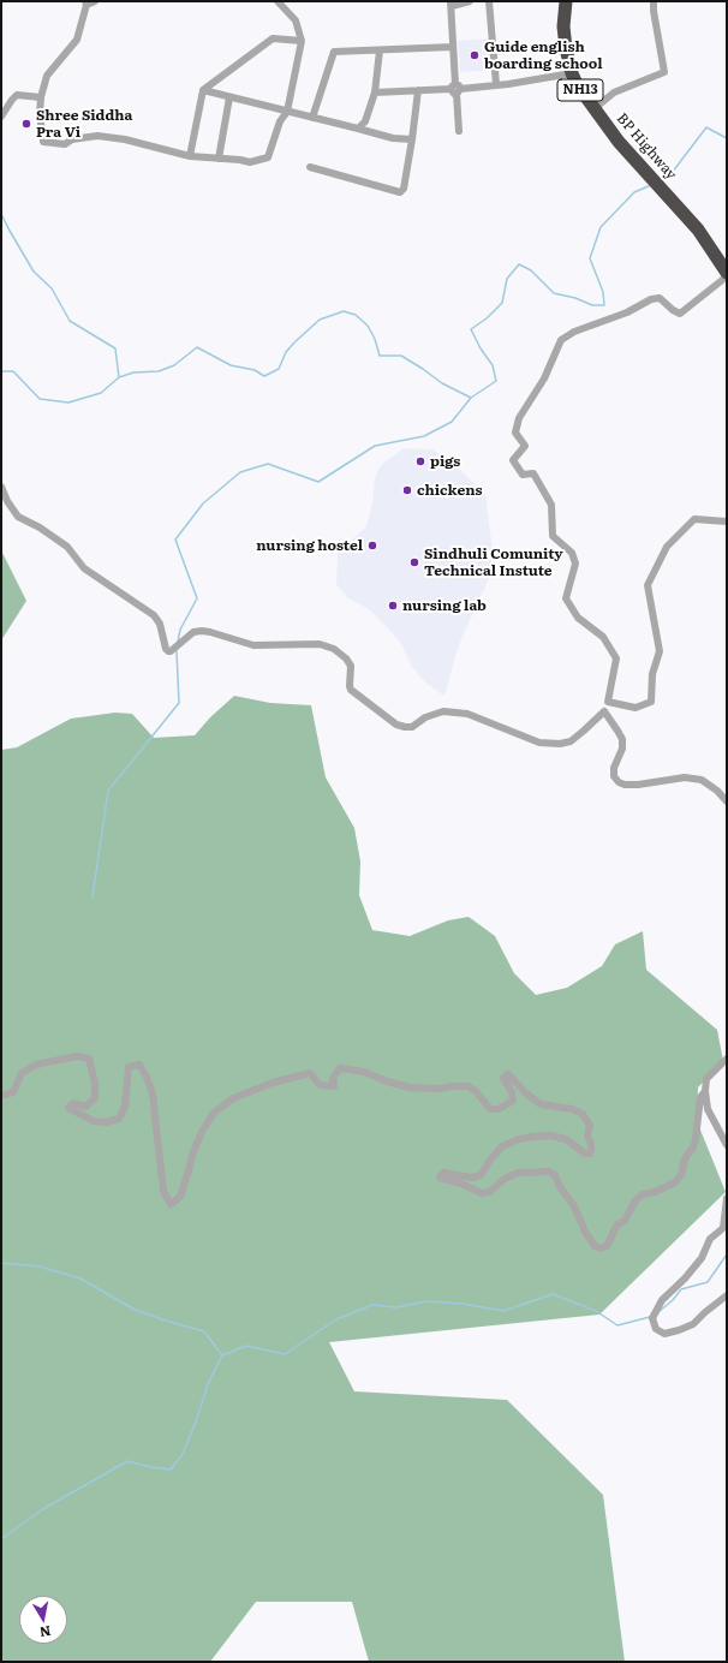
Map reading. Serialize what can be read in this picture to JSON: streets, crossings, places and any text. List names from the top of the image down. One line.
{"streets":{"highway":["NH13","BP Highway"]},"places":["Guide english boarding school","Shree Siddha Pra Vi","pigs","chickens","nursing hostel","Sindhuli Comunity Technical Instute","nursing lab"],"north":"bottom"}
